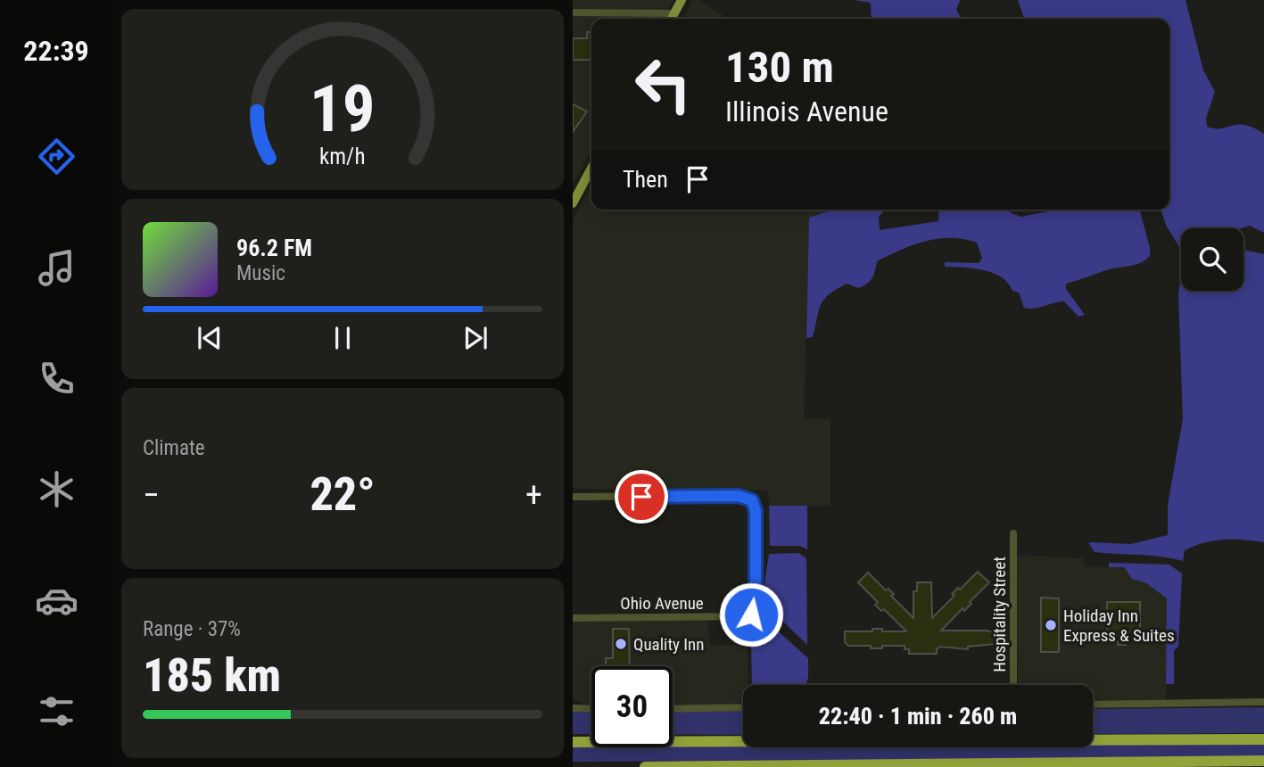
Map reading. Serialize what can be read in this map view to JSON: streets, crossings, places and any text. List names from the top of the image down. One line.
{"streets":{"street":["Ohio Avenue","Hospitality Street"]},"places":["Holiday Inn Express & Suites","Quality Inn"],"page":{"tabs":"22:39","turn":["130 m","Illinois Avenue"],"then":"Then","song":["96.2 FM","Music"],"tile":["Climate",["Range · 37%","185 km"]],"heat":["−","22°","+"],"limit":"30","trip":"22:40 · 1 min · 260 m","gauge":["19","km/h"]}}
